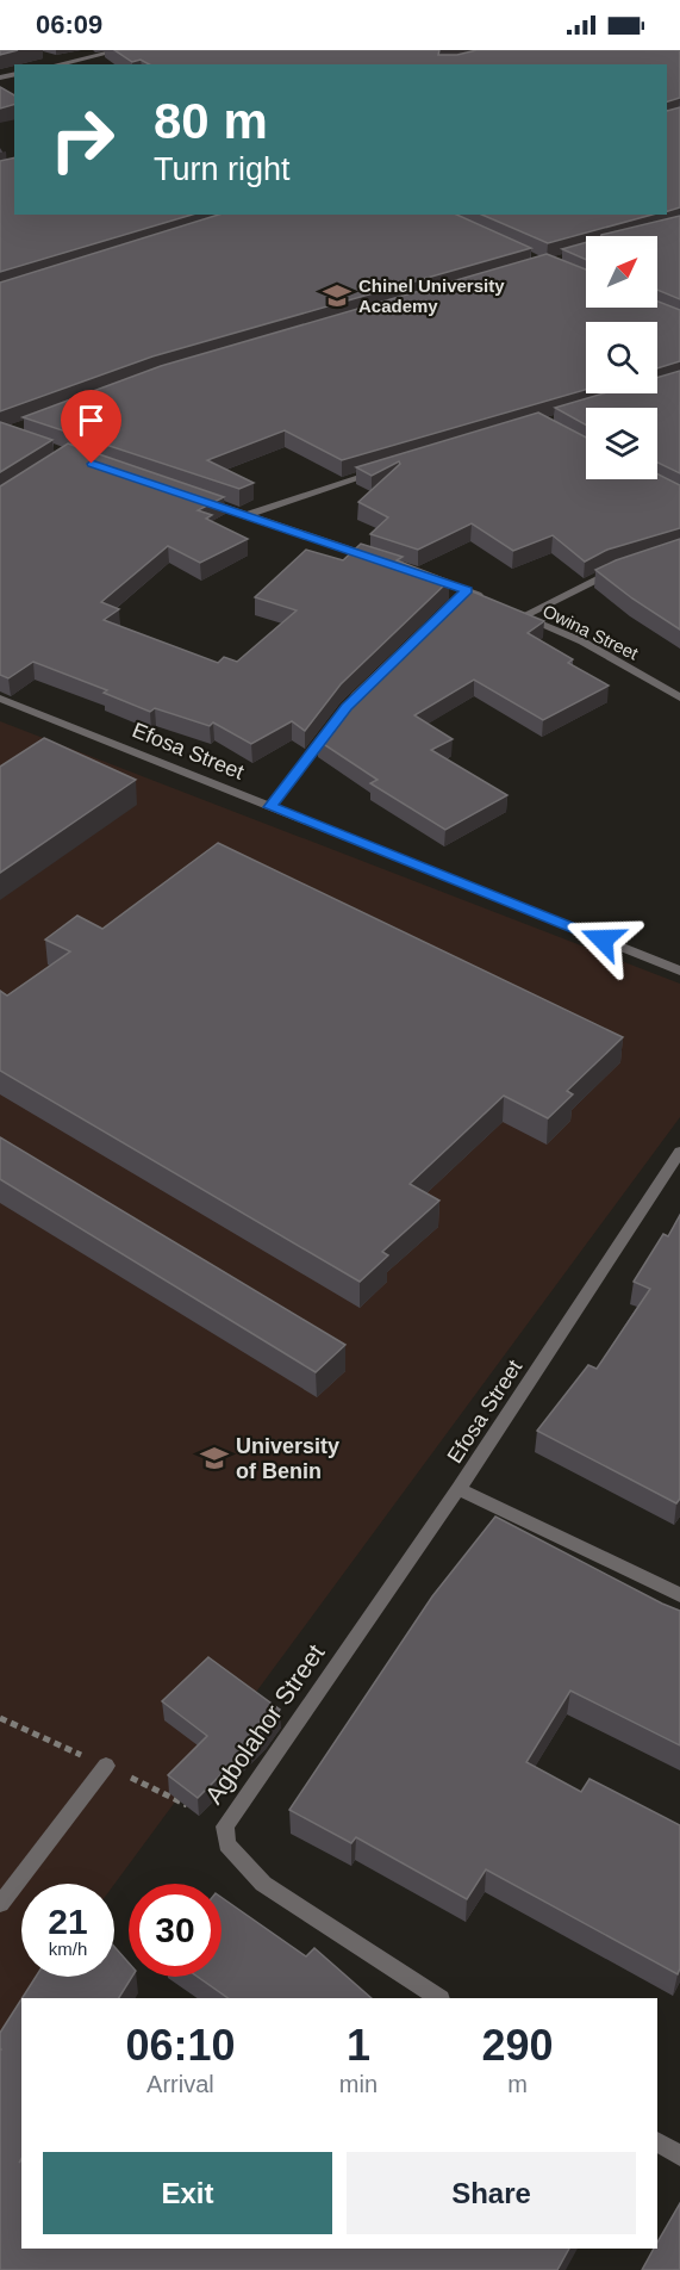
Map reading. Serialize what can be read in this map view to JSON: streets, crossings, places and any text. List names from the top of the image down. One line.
{"streets":{"street":["Owina Street","Efosa Street","Agbolahor Street"]},"crossings":[["Efosa Street","Agbolahor Street"]],"places":{"school or university":["Chinel University Academy","University of Benin"]},"north":"top right","page":{"status":"06:09","turn":["80 m","Turn right"],"speed":"21 km/h","limit":"30","eta":["06:10","Arrival","1","min","290","m"],"buttons":["Exit","Share"]}}
